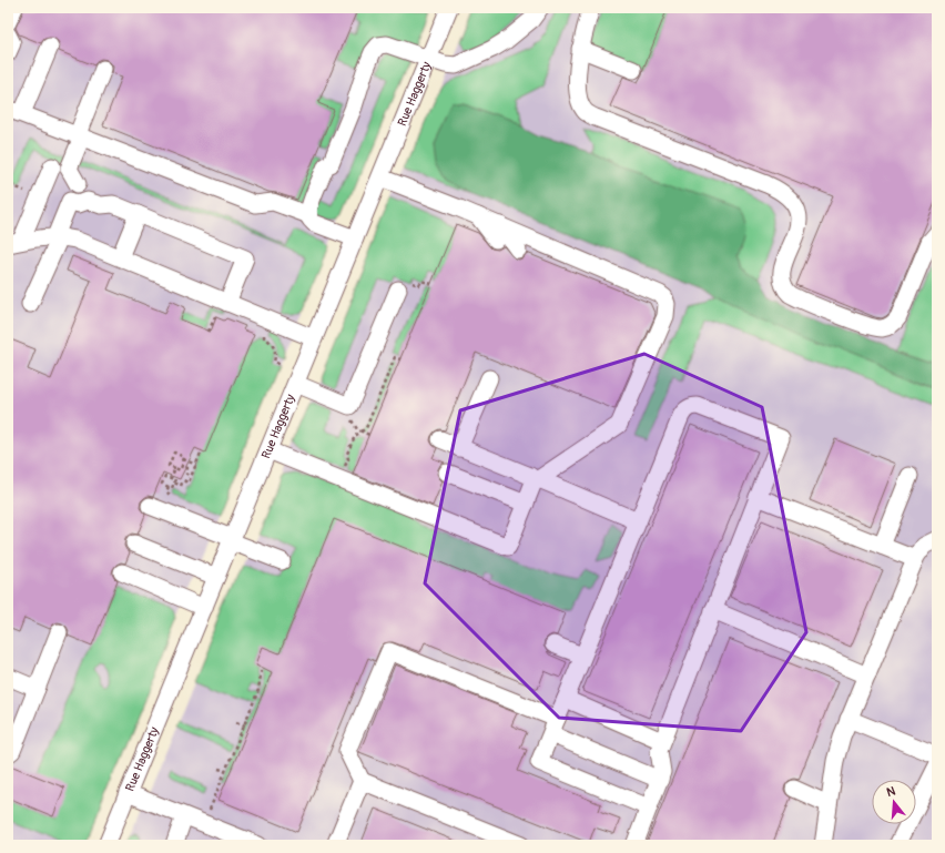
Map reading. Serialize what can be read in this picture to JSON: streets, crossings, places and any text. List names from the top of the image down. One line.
{"streets":{"street":["Rue Haggerty"]},"north":"top"}
